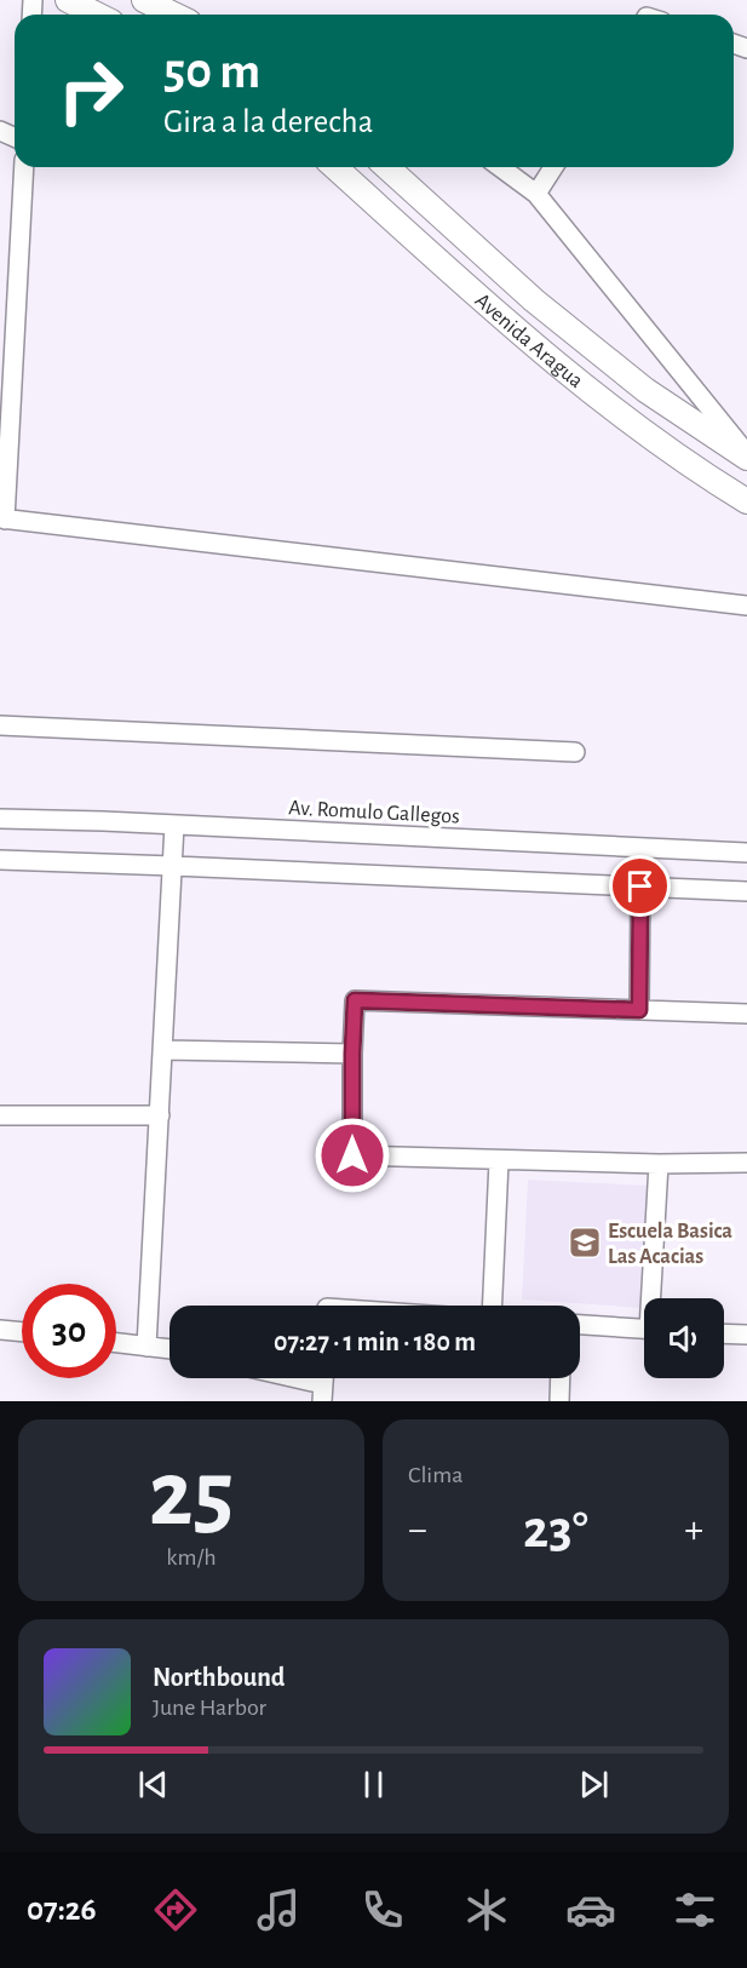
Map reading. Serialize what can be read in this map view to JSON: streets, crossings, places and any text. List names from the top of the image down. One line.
{"streets":{"street":["Avenida Aragua","Av. Romulo Gallegos"]},"places":{"school or university":["Escuela Basica Las Acacias"]},"page":{"turn":["50 m","Gira a la derecha"],"limit":"30","trip":"07:27 · 1 min · 180 m","tile":[["25","km/h"],"Clima"],"heat":["−","23°","+"],"song":["Northbound","June Harbor"],"tabs":"07:26"}}
